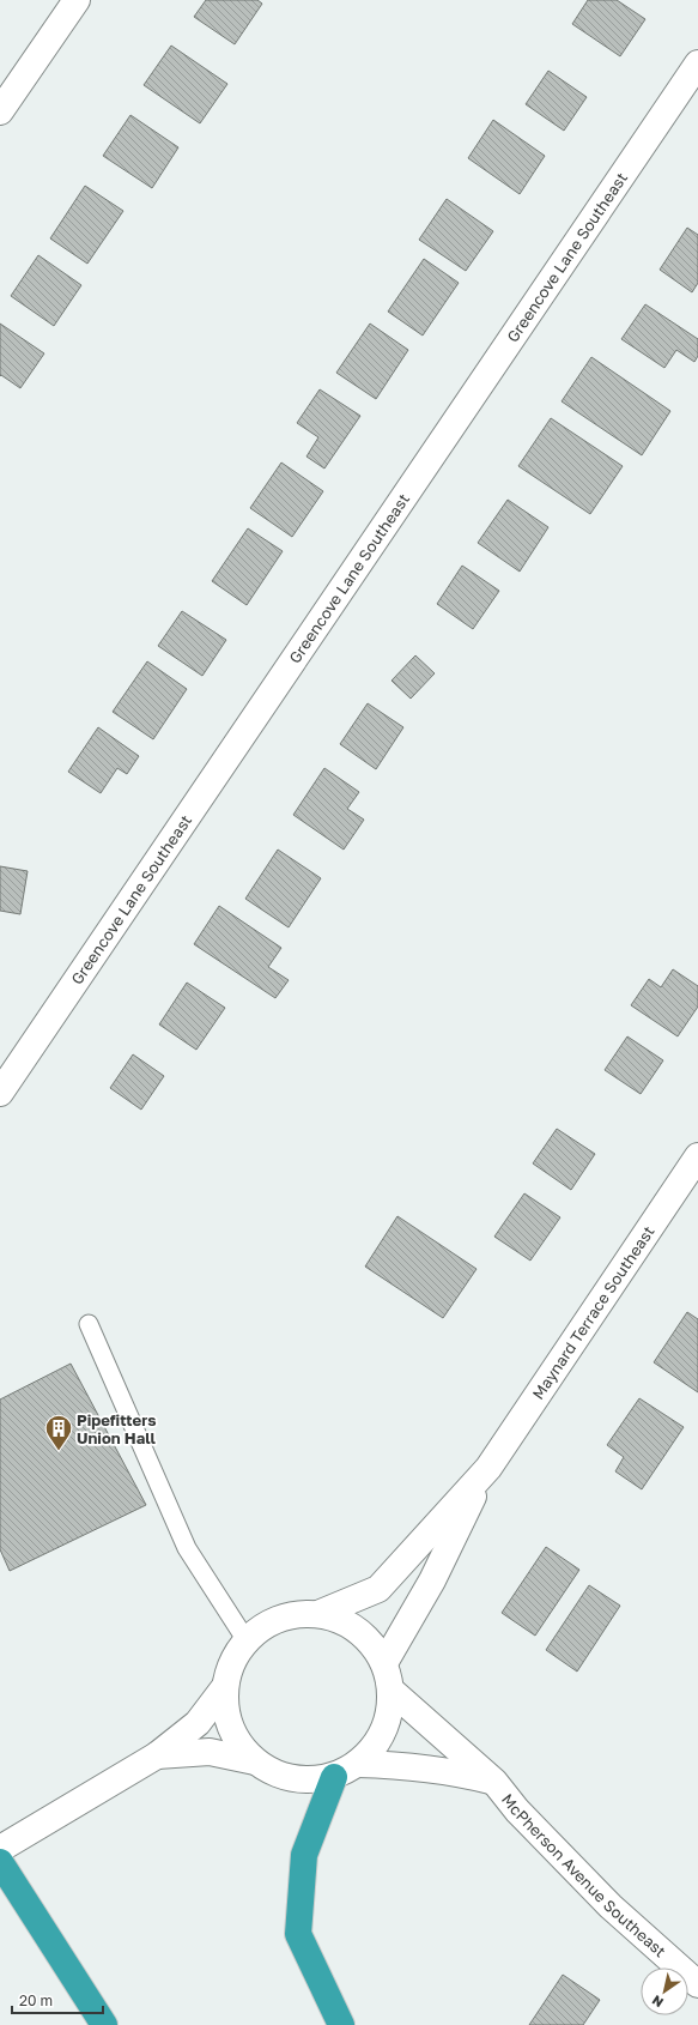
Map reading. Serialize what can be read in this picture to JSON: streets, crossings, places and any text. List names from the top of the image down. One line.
{"streets":{"street":["Greencove Lane Southeast","Maynard Terrace Southeast","McPherson Avenue Southeast"]},"crossings":[["Maynard Terrace Southeast","McPherson Avenue Southeast"]],"places":{"building":["Pipefitters Union Hall"]},"scale_bar":"20 m","north":"bottom left"}
